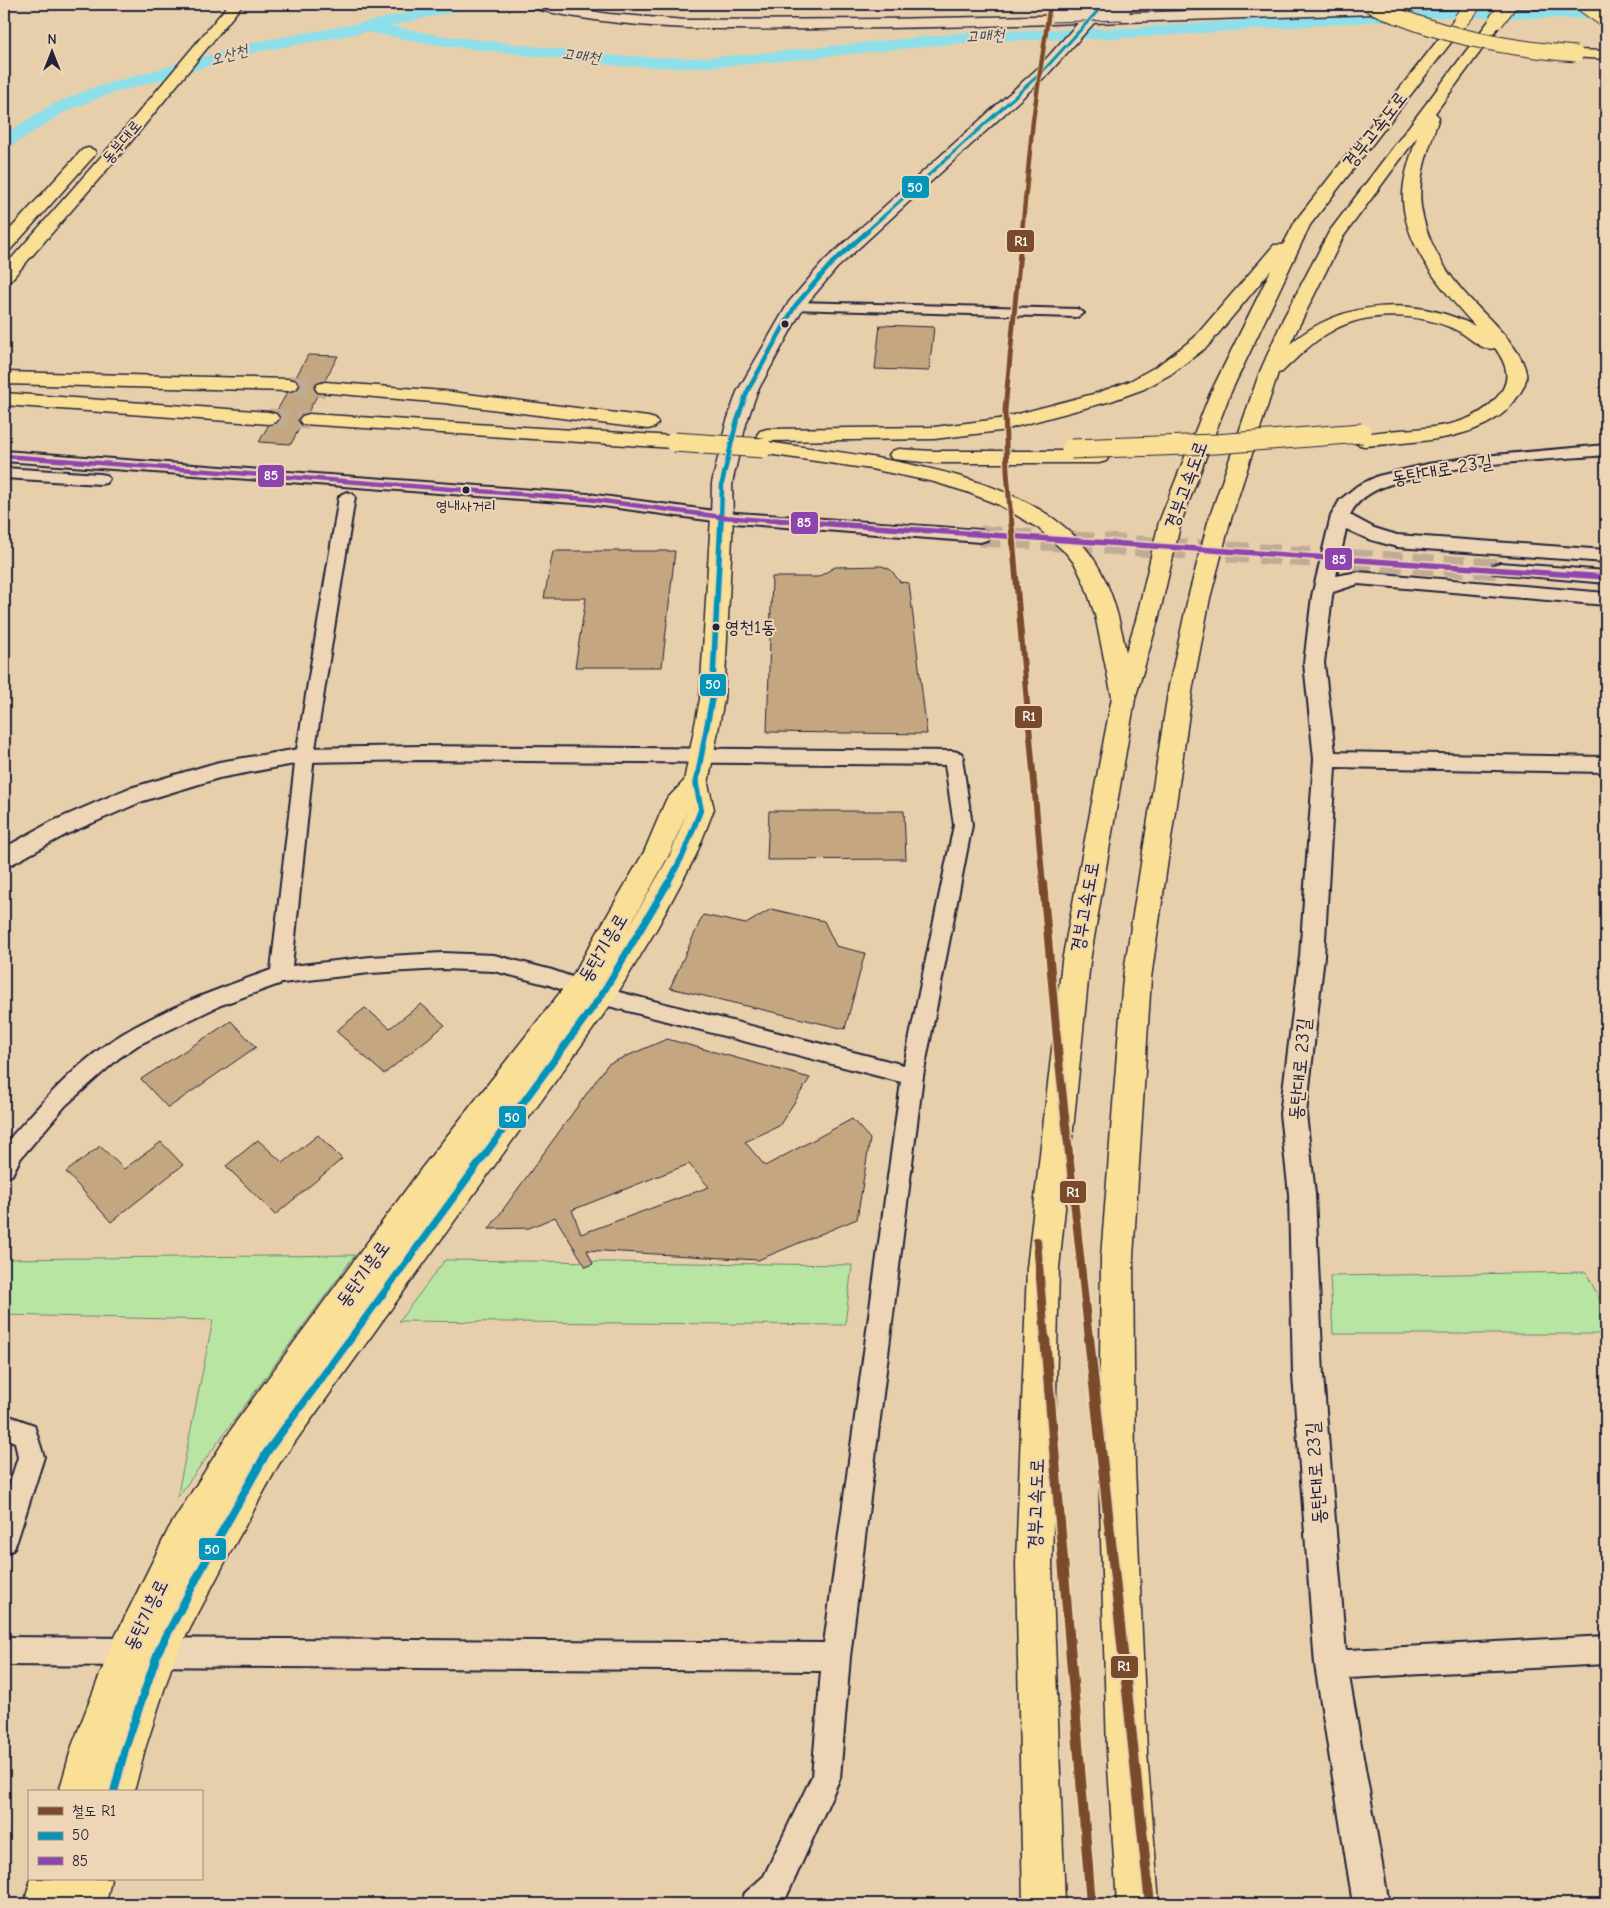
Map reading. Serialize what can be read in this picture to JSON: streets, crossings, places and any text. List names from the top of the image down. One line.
{"streets":{"main road":["경부고속도로","동부대로","동탄기흥로"],"street":["동탄대로 23길"]},"water":["고매천","오산천"],"places":["영내사거리","영천1동"],"lines":["rail line R1","transit line 50","transit line 85"],"legend":["철도 R1","50","85"],"north":"top"}
